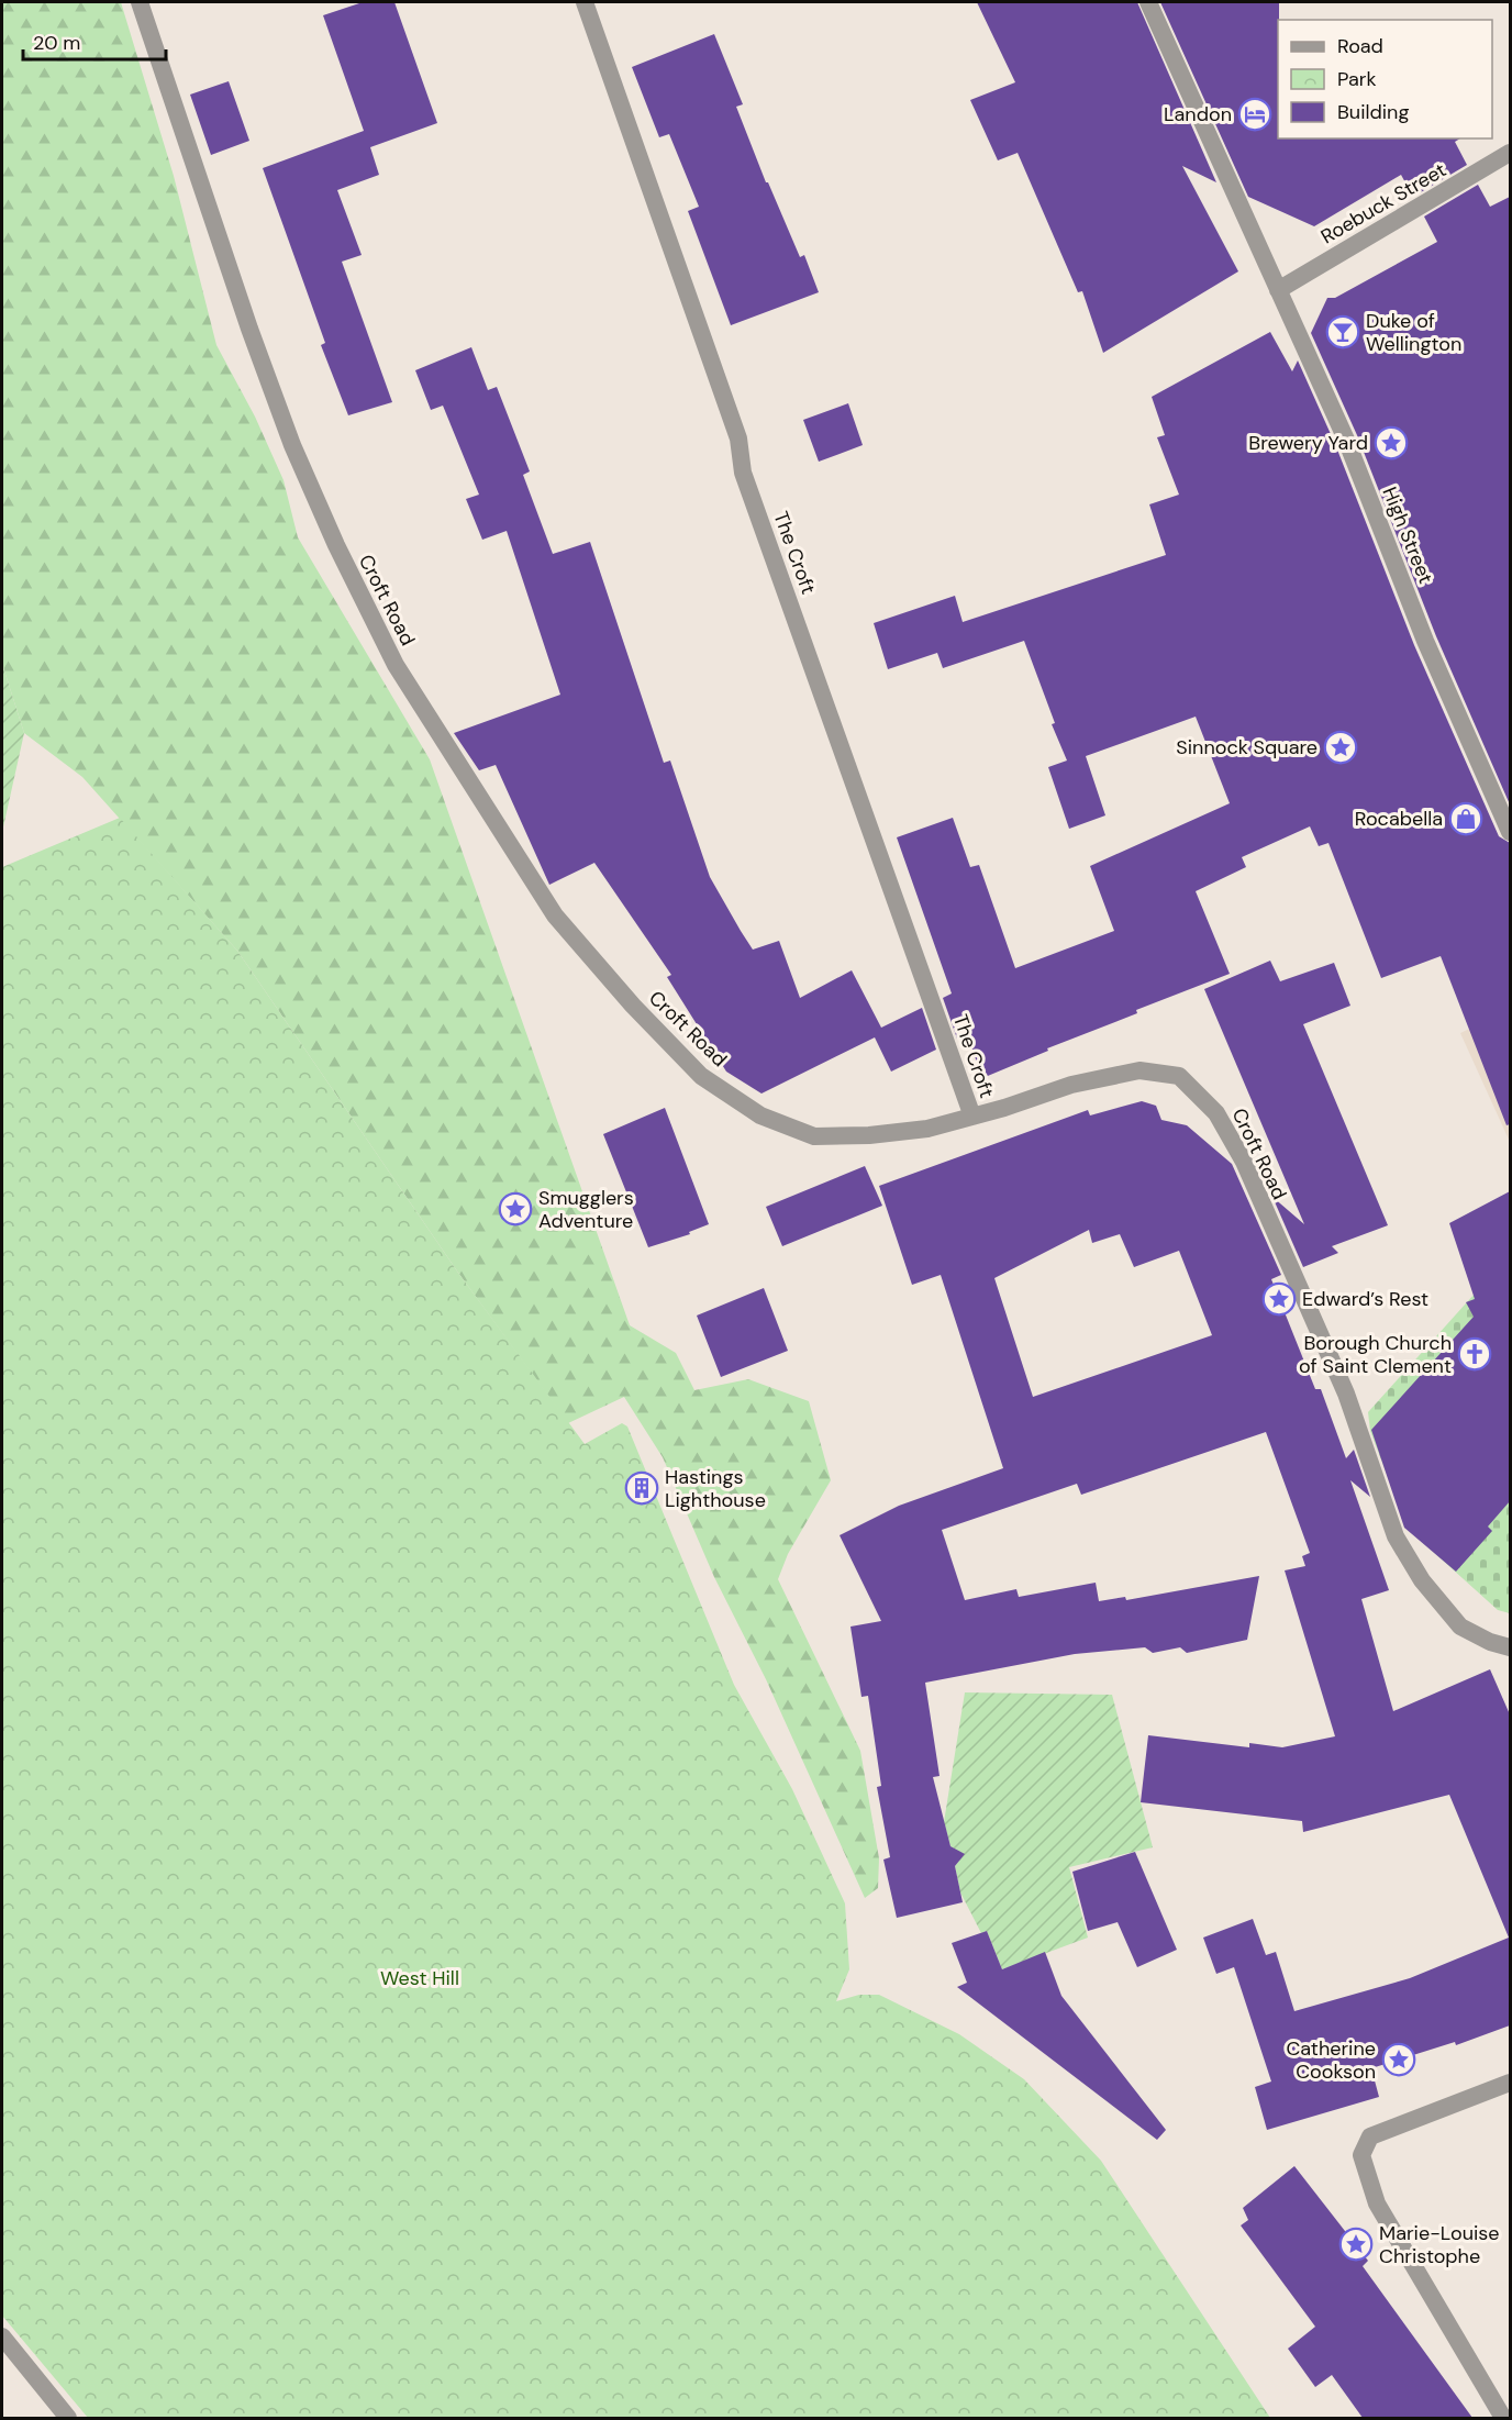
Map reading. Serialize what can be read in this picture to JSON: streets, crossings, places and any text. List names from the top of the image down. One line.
{"streets":{"street":["Roebuck Street","High Street","The Croft","Croft Road"]},"crossings":[["Roebuck Street","High Street"],["The Croft","Croft Road"]],"parks":["West Hill"],"places":{"hotel":["Landon"],"bar":["Duke of Wellington"],"place":["Brewery Yard","Sinnock Square","Smugglers Adventure","Edward’s Rest","Catherine Cookson","Marie-Louise Christophe"],"shop":["Rocabella"],"church":["Borough Church of Saint Clement"],"building":["Hastings Lighthouse"]},"legend":["Road","Park","Building"],"scale_bar":"20 m"}
